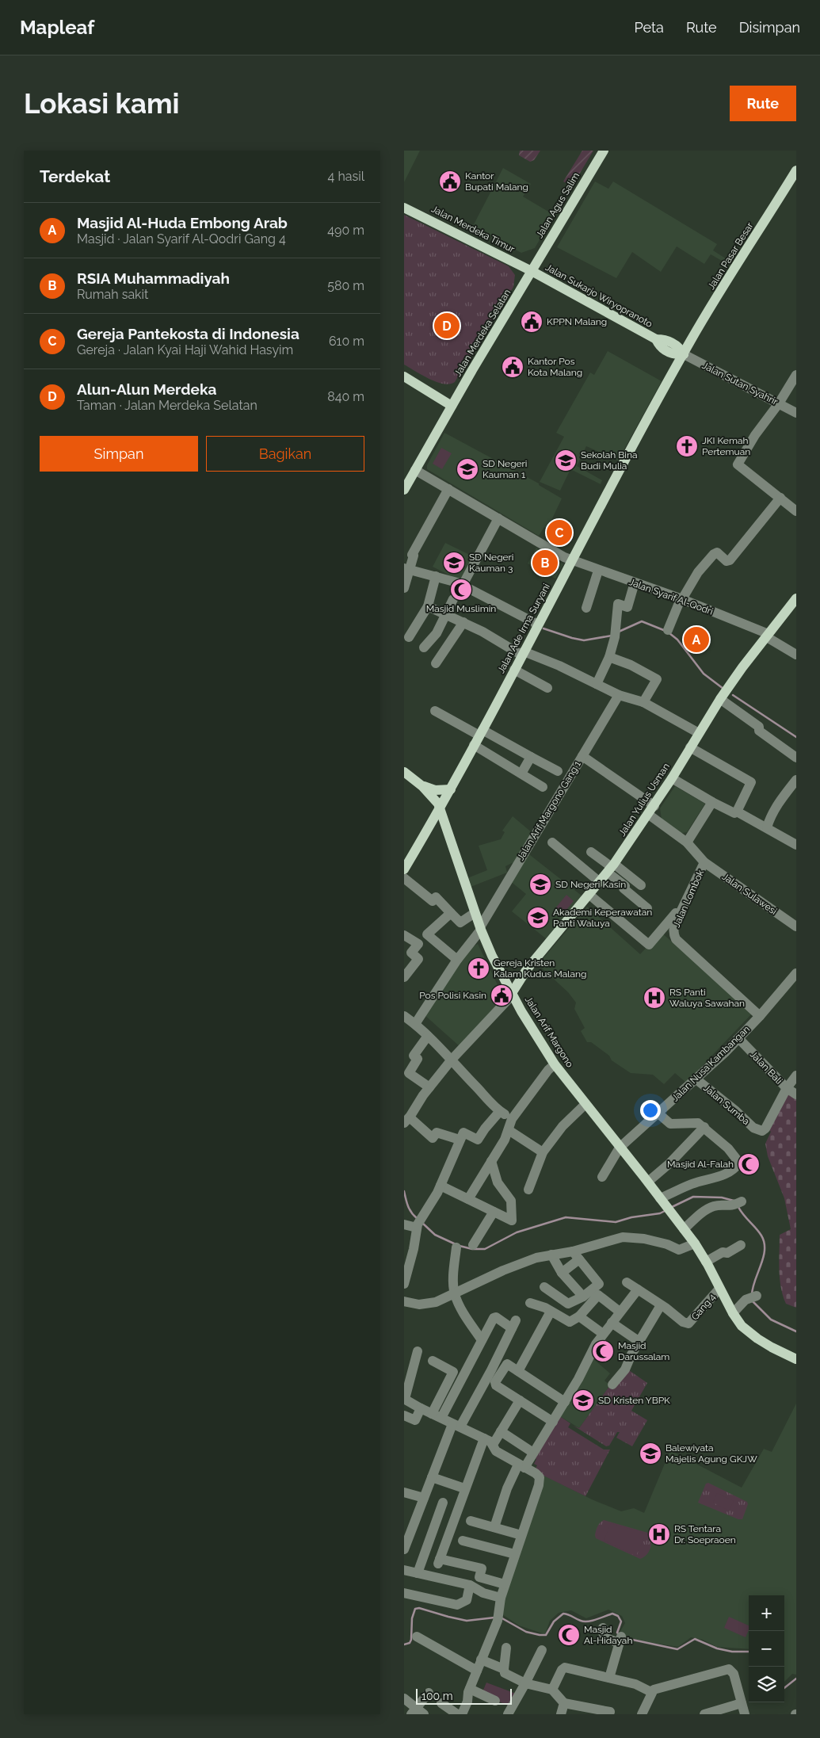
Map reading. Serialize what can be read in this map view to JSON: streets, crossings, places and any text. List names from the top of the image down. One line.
{"streets":{"main road":["Jalan Agus Salim","Jalan Merdeka Timur","Jalan Pasar Besar","Jalan Sukarjo Wiryopranoto","Jalan Merdeka Selatan","Jalan Ade Irma Suryani","Jalan Yulius Usman","Jalan Arif Margono"],"street":["Jalan Sutan Syahrir","Jalan Syarif Al-Qodri","Jalan Arif Margono Gang 1","Jalan Sulawesi","Jalan Lombok","Jalan Nusa Kambangan","Jalan Bali","Jalan Sumba","Gang 4"]},"crossings":[["Jalan Agus Salim","Jalan Merdeka Timur"],["Jalan Agus Salim","Jalan Sukarjo Wiryopranoto"],["Jalan Agus Salim","Jalan Merdeka Selatan"],["Jalan Merdeka Timur","Jalan Sukarjo Wiryopranoto"],["Jalan Merdeka Timur","Jalan Merdeka Selatan"],["Jalan Pasar Besar","Jalan Sukarjo Wiryopranoto"],["Jalan Pasar Besar","Jalan Sutan Syahrir"],["Jalan Pasar Besar","Jalan Ade Irma Suryani"],["Jalan Sukarjo Wiryopranoto","Jalan Merdeka Selatan"],["Jalan Sukarjo Wiryopranoto","Jalan Sutan Syahrir"],["Jalan Sukarjo Wiryopranoto","Jalan Ade Irma Suryani"],["Jalan Merdeka Selatan","Jalan Syarif Al-Qodri"],["Jalan Sutan Syahrir","Jalan Ade Irma Suryani"],["Jalan Syarif Al-Qodri","Jalan Ade Irma Suryani"],["Jalan Syarif Al-Qodri","Jalan Yulius Usman"],["Jalan Ade Irma Suryani","Jalan Arif Margono"],["Jalan Yulius Usman","Jalan Sulawesi"],["Jalan Yulius Usman","Jalan Arif Margono"],["Jalan Arif Margono Gang 1","Jalan Sulawesi"],["Jalan Arif Margono Gang 1","Jalan Arif Margono"],["Jalan Sulawesi","Jalan Lombok"],["Jalan Lombok","Jalan Nusa Kambangan"],["Jalan Arif Margono","Jalan Nusa Kambangan"],["Jalan Arif Margono","Gang 4"],["Jalan Nusa Kambangan","Jalan Bali"],["Jalan Nusa Kambangan","Jalan Sumba"],["Jalan Bali","Jalan Sumba"]],"places":{"public building":["Kantor Bupati Malang","KPPN Malang","Kantor Pos Kota Malang","Pos Polisi Kasin"],"church":["JKI Kemah Pertemuan","Gereja Kristen Kalam Kudus Malang"],"school or university":["Sekolah Bina Budi Mulia","SD Negeri Kauman 1","SD Negeri Kauman 3","SD Negeri Kasin","Akademi Keperawatan Panti Waluya","SD Kristen YBPK","Balewiyata Majelis Agung GKJW"],"mosque":["Masjid Muslimin","Masjid Al-Falah","Masjid Darussalam","Masjid Al-Hidayah"],"hospital":["RS Panti Waluya Sawahan","RS Tentara Dr. Soepraoen"]},"scale_bar":"100 m","page":{"header":"Mapleaf","nav":["Peta","Rute","Disimpan"],"buttons":["Rute",["Simpan","Bagikan"]],"title":"Lokasi kami","heading":["Terdekat","4 hasil"],"list":[{"mark":"A","name":"Masjid Al-Huda Embong Arab","note":"Masjid · Jalan Syarif Al-Qodri Gang 4","value":"490 m"},{"mark":"B","name":"RSIA Muhammadiyah","note":"Rumah sakit","value":"580 m"},{"mark":"C","name":"Gereja Pantekosta di Indonesia","note":"Gereja · Jalan Kyai Haji Wahid Hasyim","value":"610 m"},{"mark":"D","name":"Alun-Alun Merdeka","note":"Taman · Jalan Merdeka Selatan","value":"840 m"}],"pins":["D","C","B","A"],"map_buttons":["+","−"],"scale":"100 m"}}
